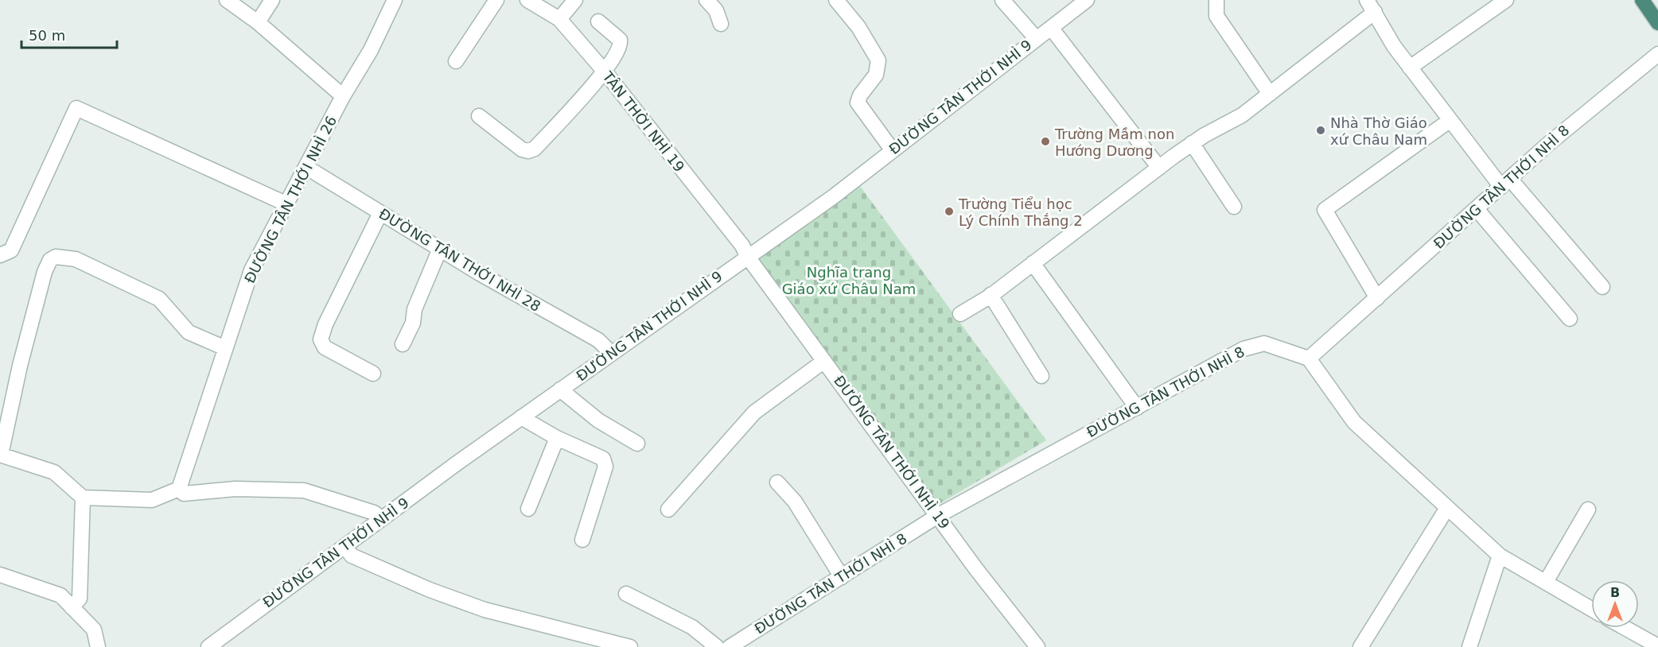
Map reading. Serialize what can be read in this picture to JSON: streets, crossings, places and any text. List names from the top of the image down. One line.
{"streets":{"street":["ĐƯỜNG TÂN THỚI NHÌ 9","TÂN THỜI NHÌ 19","ĐƯỜNG TÂN THỚI NHÌ 8","ĐƯỜNG TÂN THỚI NHÌ 26","ĐƯỜNG TÂN THỚI NHÌ 28","ĐƯỜNG TÂN THỚI NHÌ 19"]},"crossings":[["ĐƯỜNG TÂN THỚI NHÌ 9","TÂN THỜI NHÌ 19"],["ĐƯỜNG TÂN THỚI NHÌ 9","ĐƯỜNG TÂN THỚI NHÌ 28"],["ĐƯỜNG TÂN THỚI NHÌ 9","ĐƯỜNG TÂN THỚI NHÌ 19"],["TÂN THỜI NHÌ 19","ĐƯỜNG TÂN THỚI NHÌ 19"],["ĐƯỜNG TÂN THỚI NHÌ 8","ĐƯỜNG TÂN THỚI NHÌ 19"],["ĐƯỜNG TÂN THỚI NHÌ 26","ĐƯỜNG TÂN THỚI NHÌ 28"]],"parks":["Nghĩa trang Giáo xứ Châu Nam"],"places":["Nhà Thờ Giáo xứ Châu Nam","Trường Mầm non Hướng Dương","Trường Tiểu học Lý Chính Thắng 2"],"scale_bar":"50 m","north":"top"}
